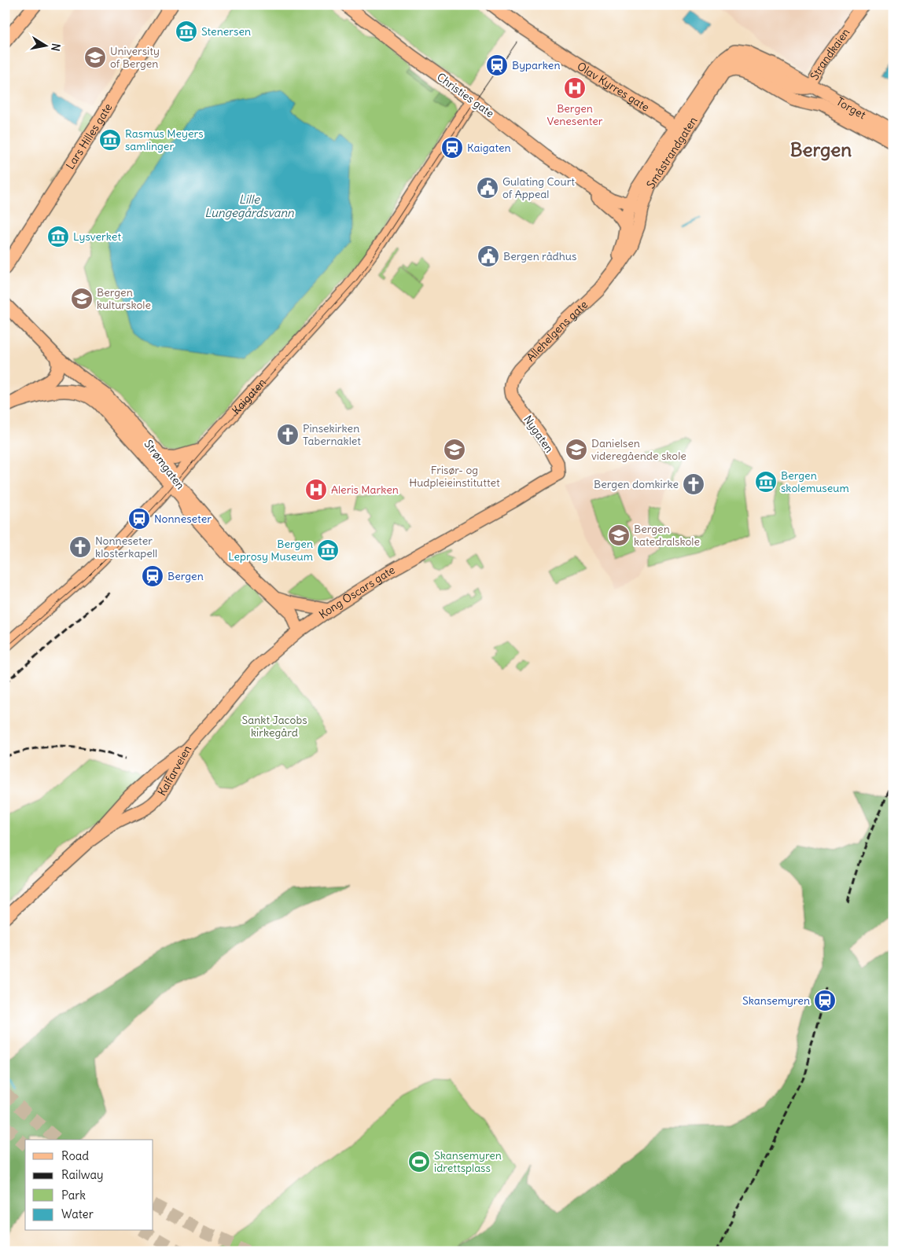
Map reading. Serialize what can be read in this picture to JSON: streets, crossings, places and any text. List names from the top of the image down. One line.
{"streets":{"highway":["Olav Kyrres gate","Christies gate","Lars Hilles gate","Strømgaten"],"main road":["Strandkaien","Torget","Småstrandgaten","Allehelgens gate","Kaigaten","Nygaten","Kong Oscars gate","Kalfarveien"]},"crossings":[["Strandkaien","Torget"],["Olav Kyrres gate","Småstrandgaten"],["Christies gate","Småstrandgaten"],["Christies gate","Allehelgens gate"],["Christies gate","Kaigaten"],["Torget","Småstrandgaten"],["Småstrandgaten","Allehelgens gate"],["Allehelgens gate","Nygaten"],["Kaigaten","Strømgaten"],["Nygaten","Kong Oscars gate"],["Strømgaten","Kong Oscars gate"],["Kong Oscars gate","Kalfarveien"]],"districts":["Bergen"],"water":["Lille Lungegårdsvann"],"parks":["Sankt Jacobs kirkegård"],"places":{"museum":["Stenersen","Rasmus Meyers samlinger","Lysverket","Bergen skolemuseum","Bergen Leprosy Museum"],"school or university":["University of Bergen","Bergen kulturskole","Frisør- og Hudpleieinstituttet","Danielsen videregående skole","Bergen katedralskole"],"station":["Byparken","Kaigaten","Nonneseter","Bergen","Skansemyren"],"hospital":["Bergen Venesenter","Aleris Marken"],"public building":["Gulating Court of Appeal","Bergen rådhus"],"church":["Pinsekirken Tabernaklet","Bergen domkirke","Nonneseter klosterkapell"],"sports":["Skansemyren idrettsplass"]},"legend":["Road","Railway","Park","Water"],"north":"right"}
